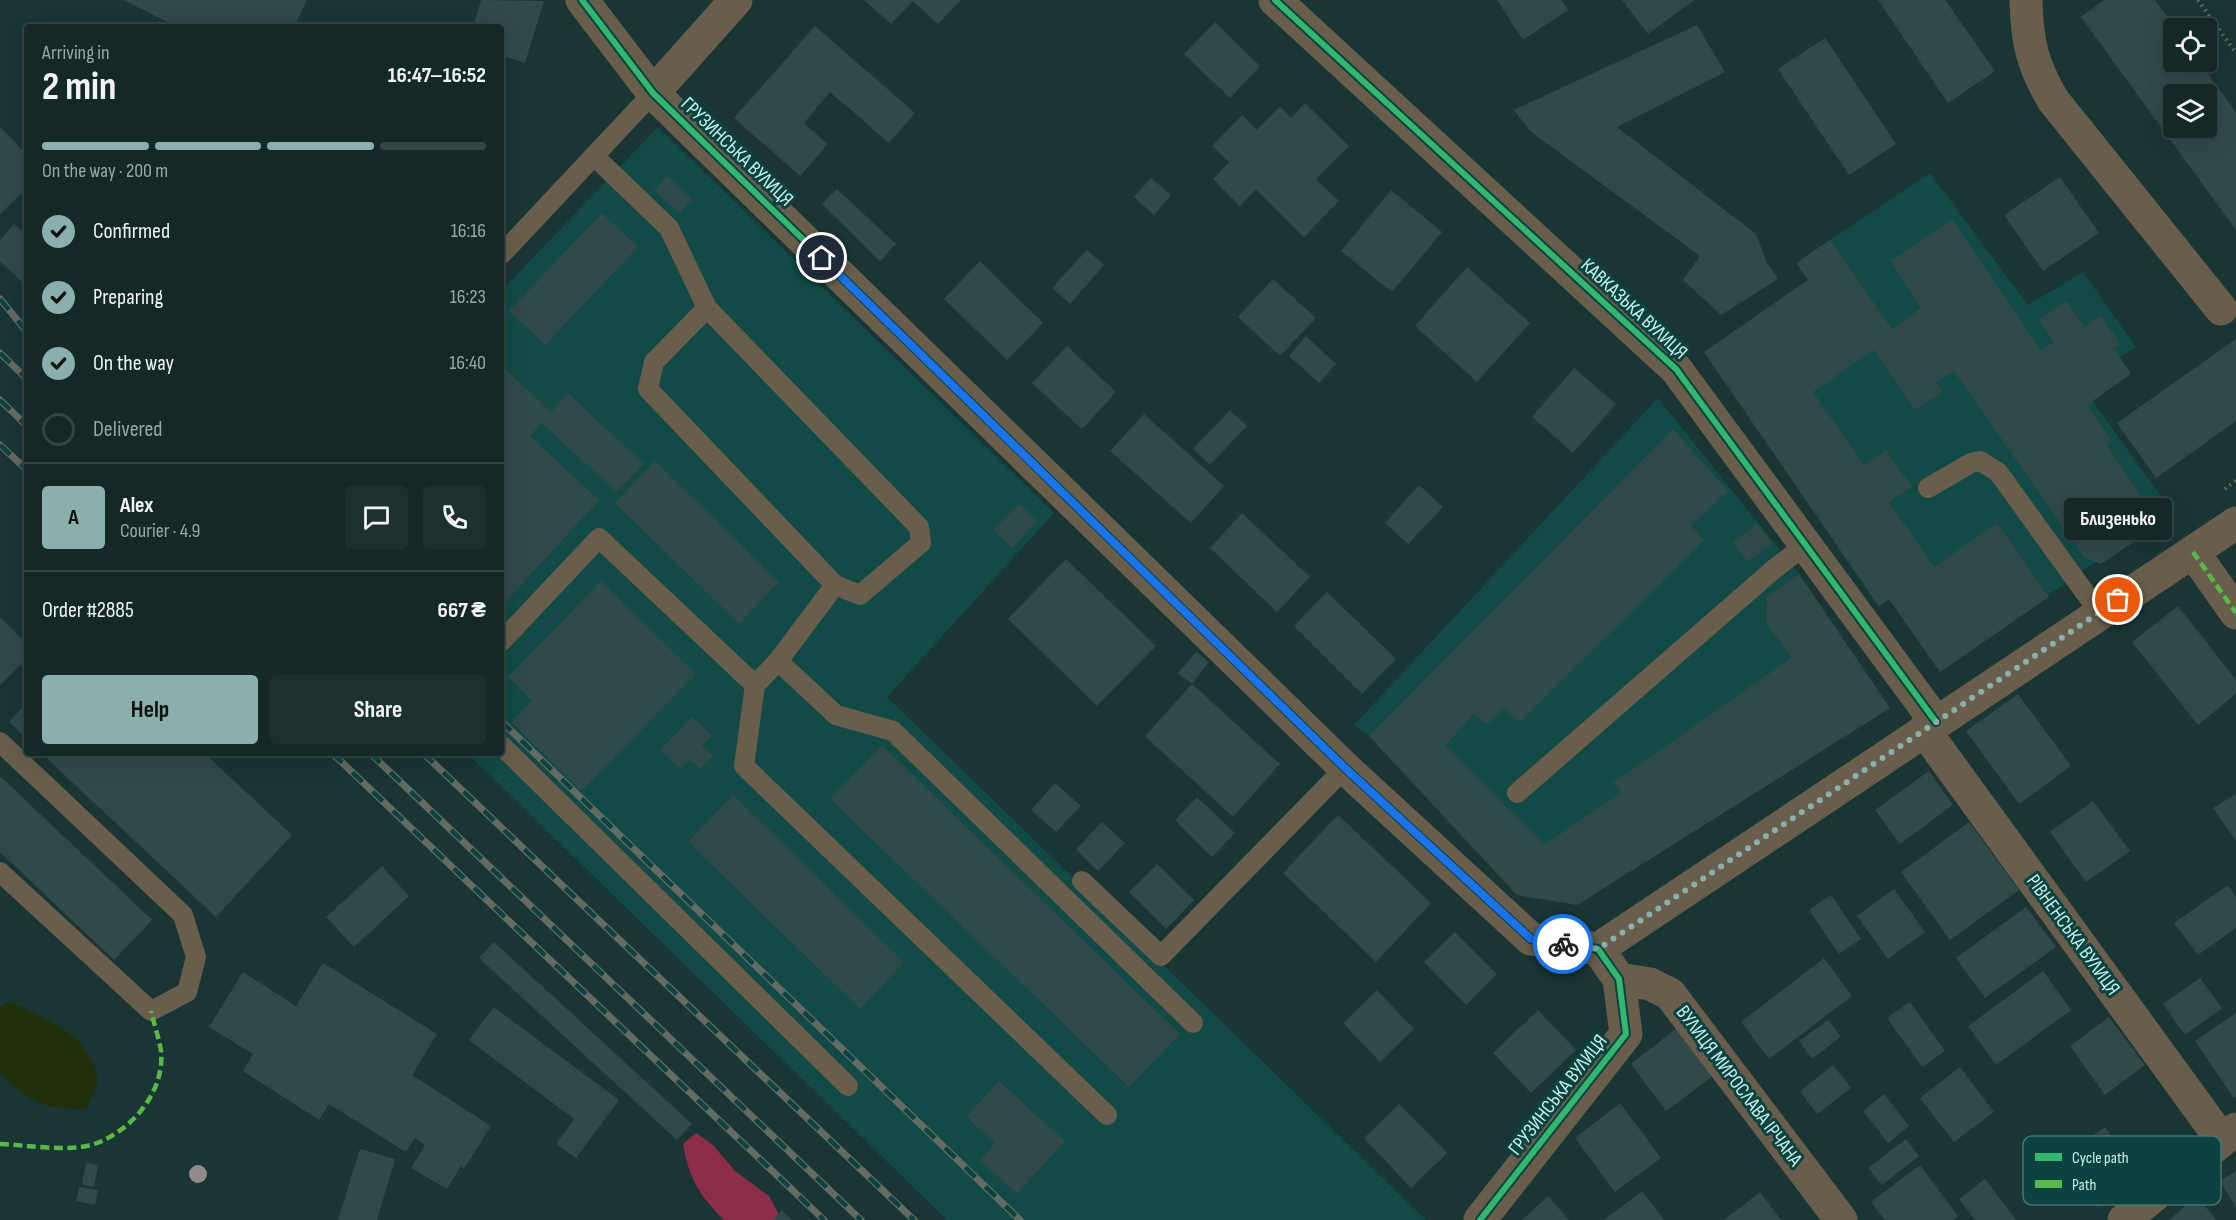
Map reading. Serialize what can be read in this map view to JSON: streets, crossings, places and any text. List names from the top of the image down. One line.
{"streets":{"street":["ГРУЗИНСЬКА ВУЛИЦЯ","КАВКАЗЬКА ВУЛИЦЯ","РІВНЕНСЬКА ВУЛИЦЯ","ВУЛИЦЯ МИРОСЛАВА ІРЧАНА"]},"crossings":[["ГРУЗИНСЬКА ВУЛИЦЯ","ВУЛИЦЯ МИРОСЛАВА ІРЧАНА"],["КАВКАЗЬКА ВУЛИЦЯ","РІВНЕНСЬКА ВУЛИЦЯ"]],"places":["Близенько"],"legend":["Cycle path","Path"],"page":{"heading":["2 min","Arriving in","16:47–16:52"],"panel":["Alex","Courier · 4.9","Order #2885","667 ₴"],"bar":"On the way · 200 m","list":[["Confirmed","16:16"],["Preparing","16:23"],["On the way","16:40"],"Delivered"],"round":"A","bubble":"Близенько","buttons":["Help","Share"]}}
